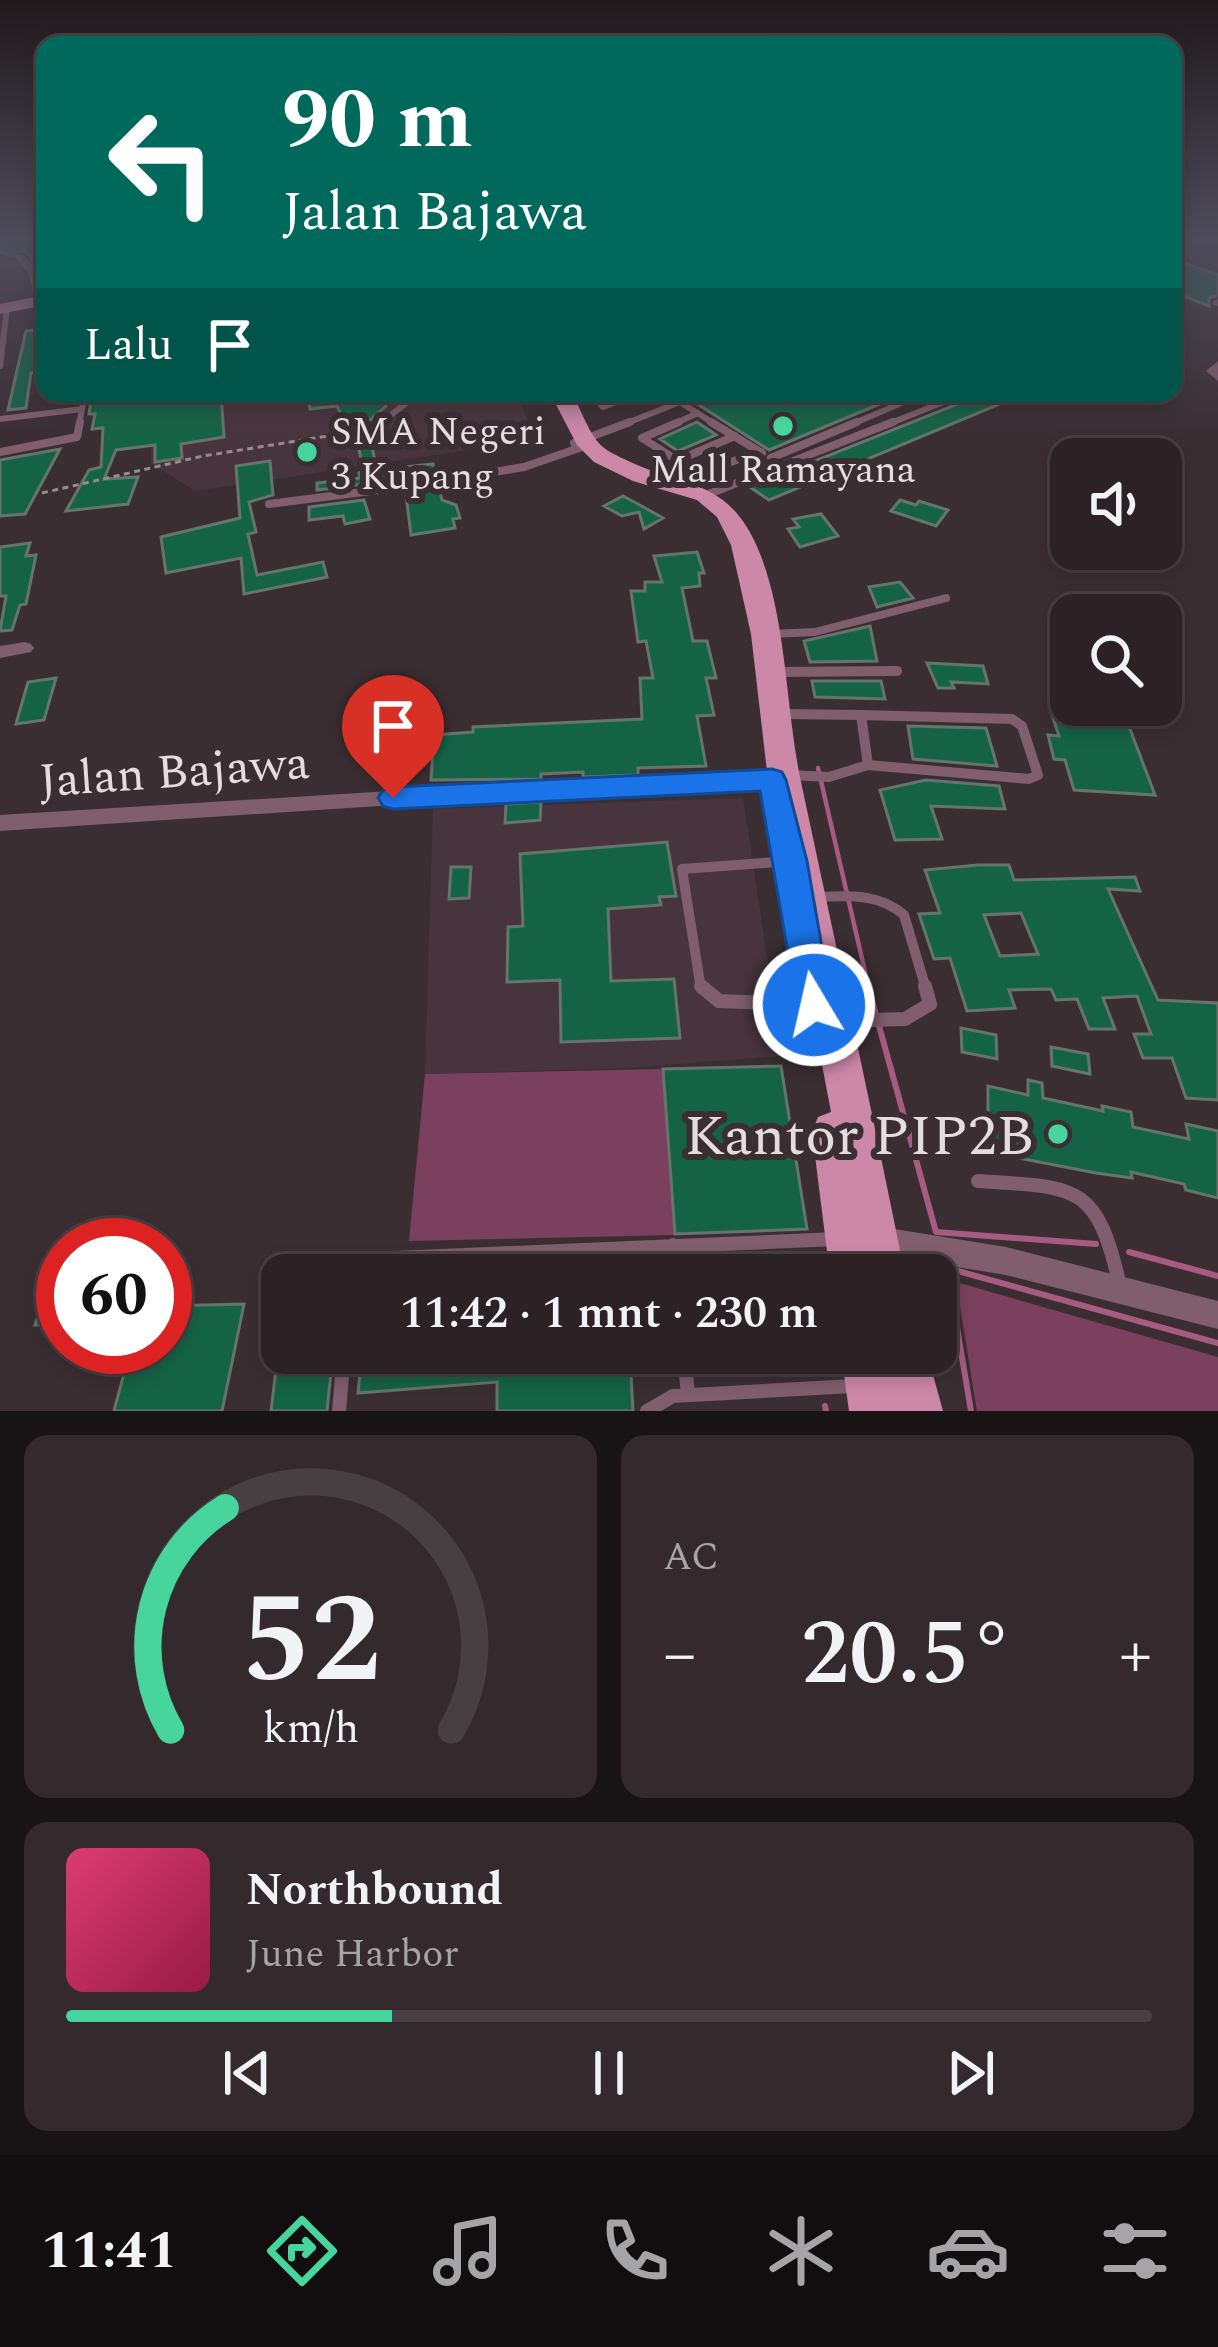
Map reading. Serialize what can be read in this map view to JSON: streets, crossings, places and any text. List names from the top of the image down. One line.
{"streets":{"street":["Jalan Bajawa"]},"places":["Mall Ramayana","SMA Negeri 3 Kupang","Kantor PIP2B"],"page":{"turn":["90 m","Jalan Bajawa"],"then":"Lalu","limit":"60","trip":"11:42 · 1 mnt · 230 m","tile":"AC","heat":["−","20.5°","+"],"song":["Northbound","June Harbor"],"tabs":"11:41","gauge":["52","km/h"]}}
